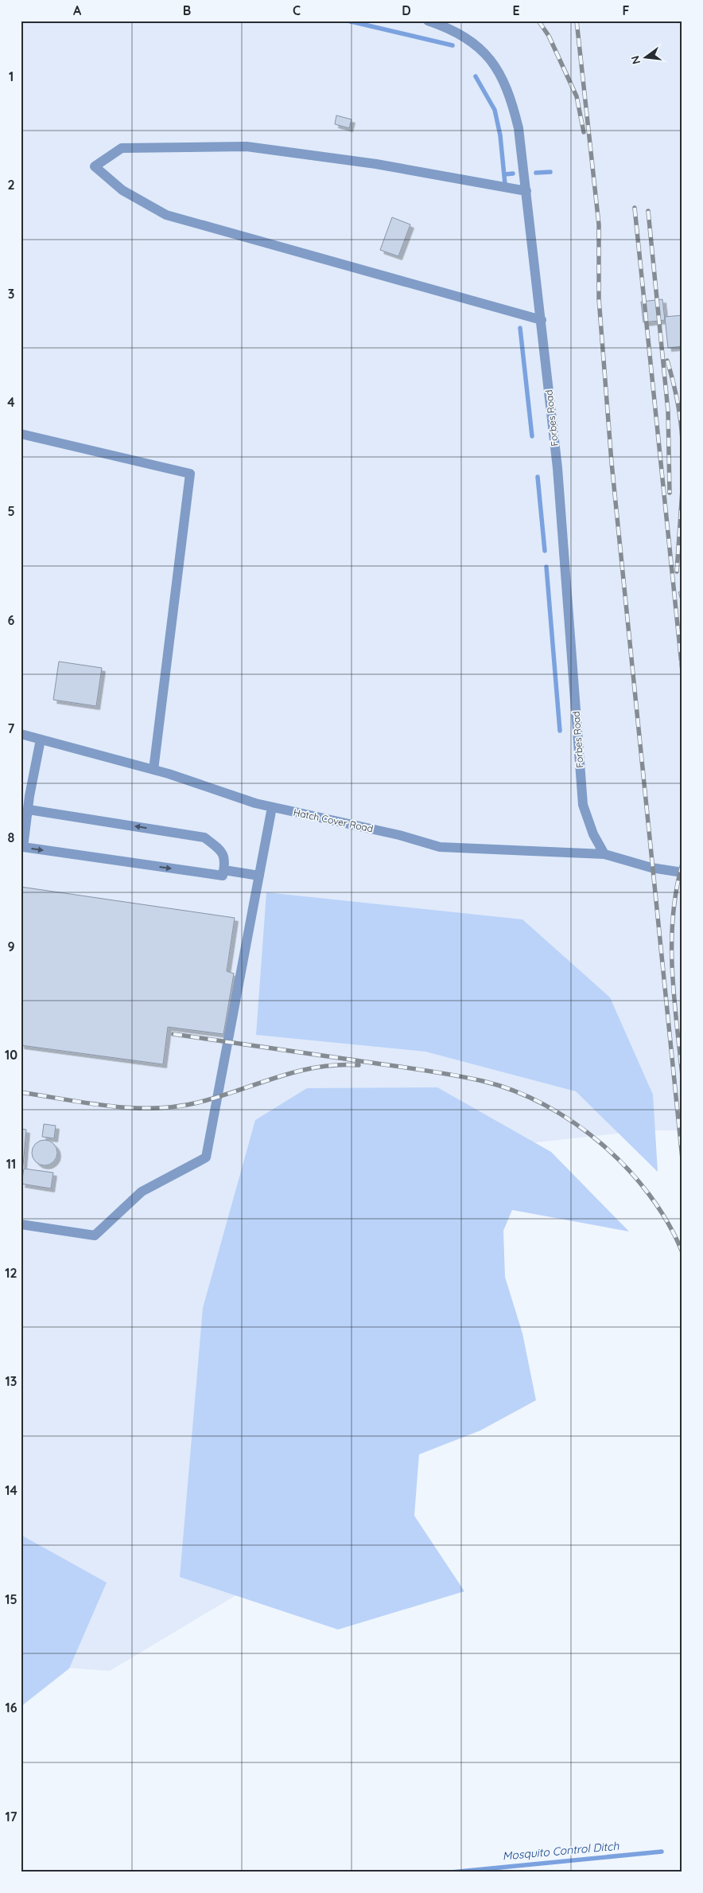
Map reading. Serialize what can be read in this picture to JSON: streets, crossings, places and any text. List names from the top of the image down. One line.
{"streets":{"street":["Forbes Road","Hatch Cover Road"]},"crossings":[["Forbes Road","Hatch Cover Road"]],"water":["Mosquito Control Ditch"],"north":"left","grid":{"columns":["A","B","C","D","E","F"],"rows":["1","2","3","4","5","6","7","8","9","10","11","12","13","14","15","16","17"]}}
